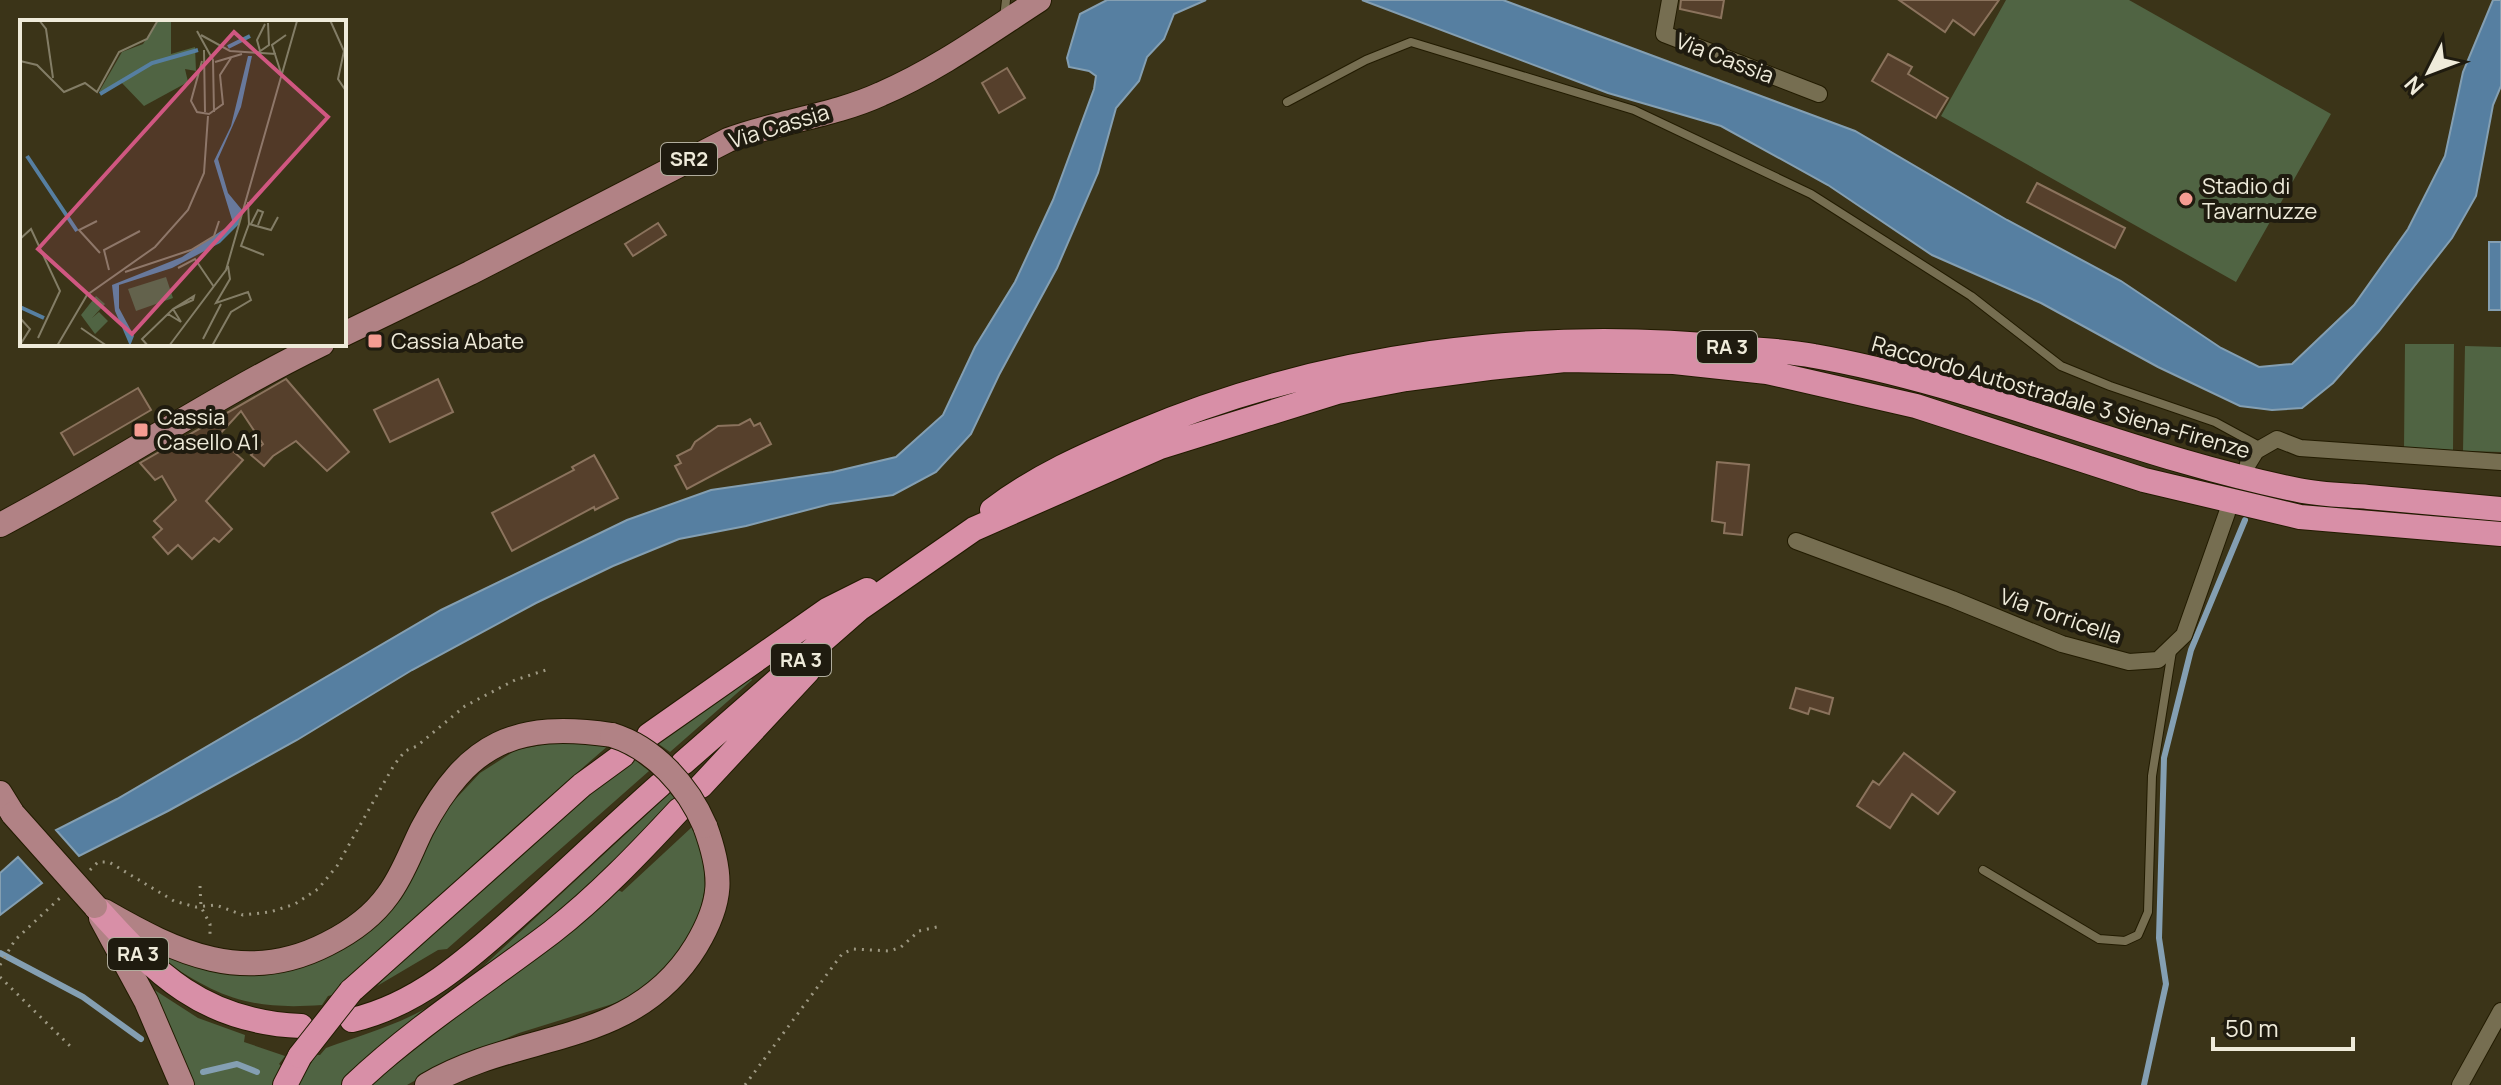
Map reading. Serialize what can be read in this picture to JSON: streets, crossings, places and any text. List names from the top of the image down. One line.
{"streets":{"highway":["RA 3","Raccordo Autostradale 3 Siena-Firenze"],"main road":["Via Cassia","SR2"],"street":["Via Torricella"]},"places":{"other":["Stadio di Tavarnuzze"],"transit":["Cassia Abate","Cassia Casello A1"]},"scale_bar":"50 m","north":"bottom left"}
